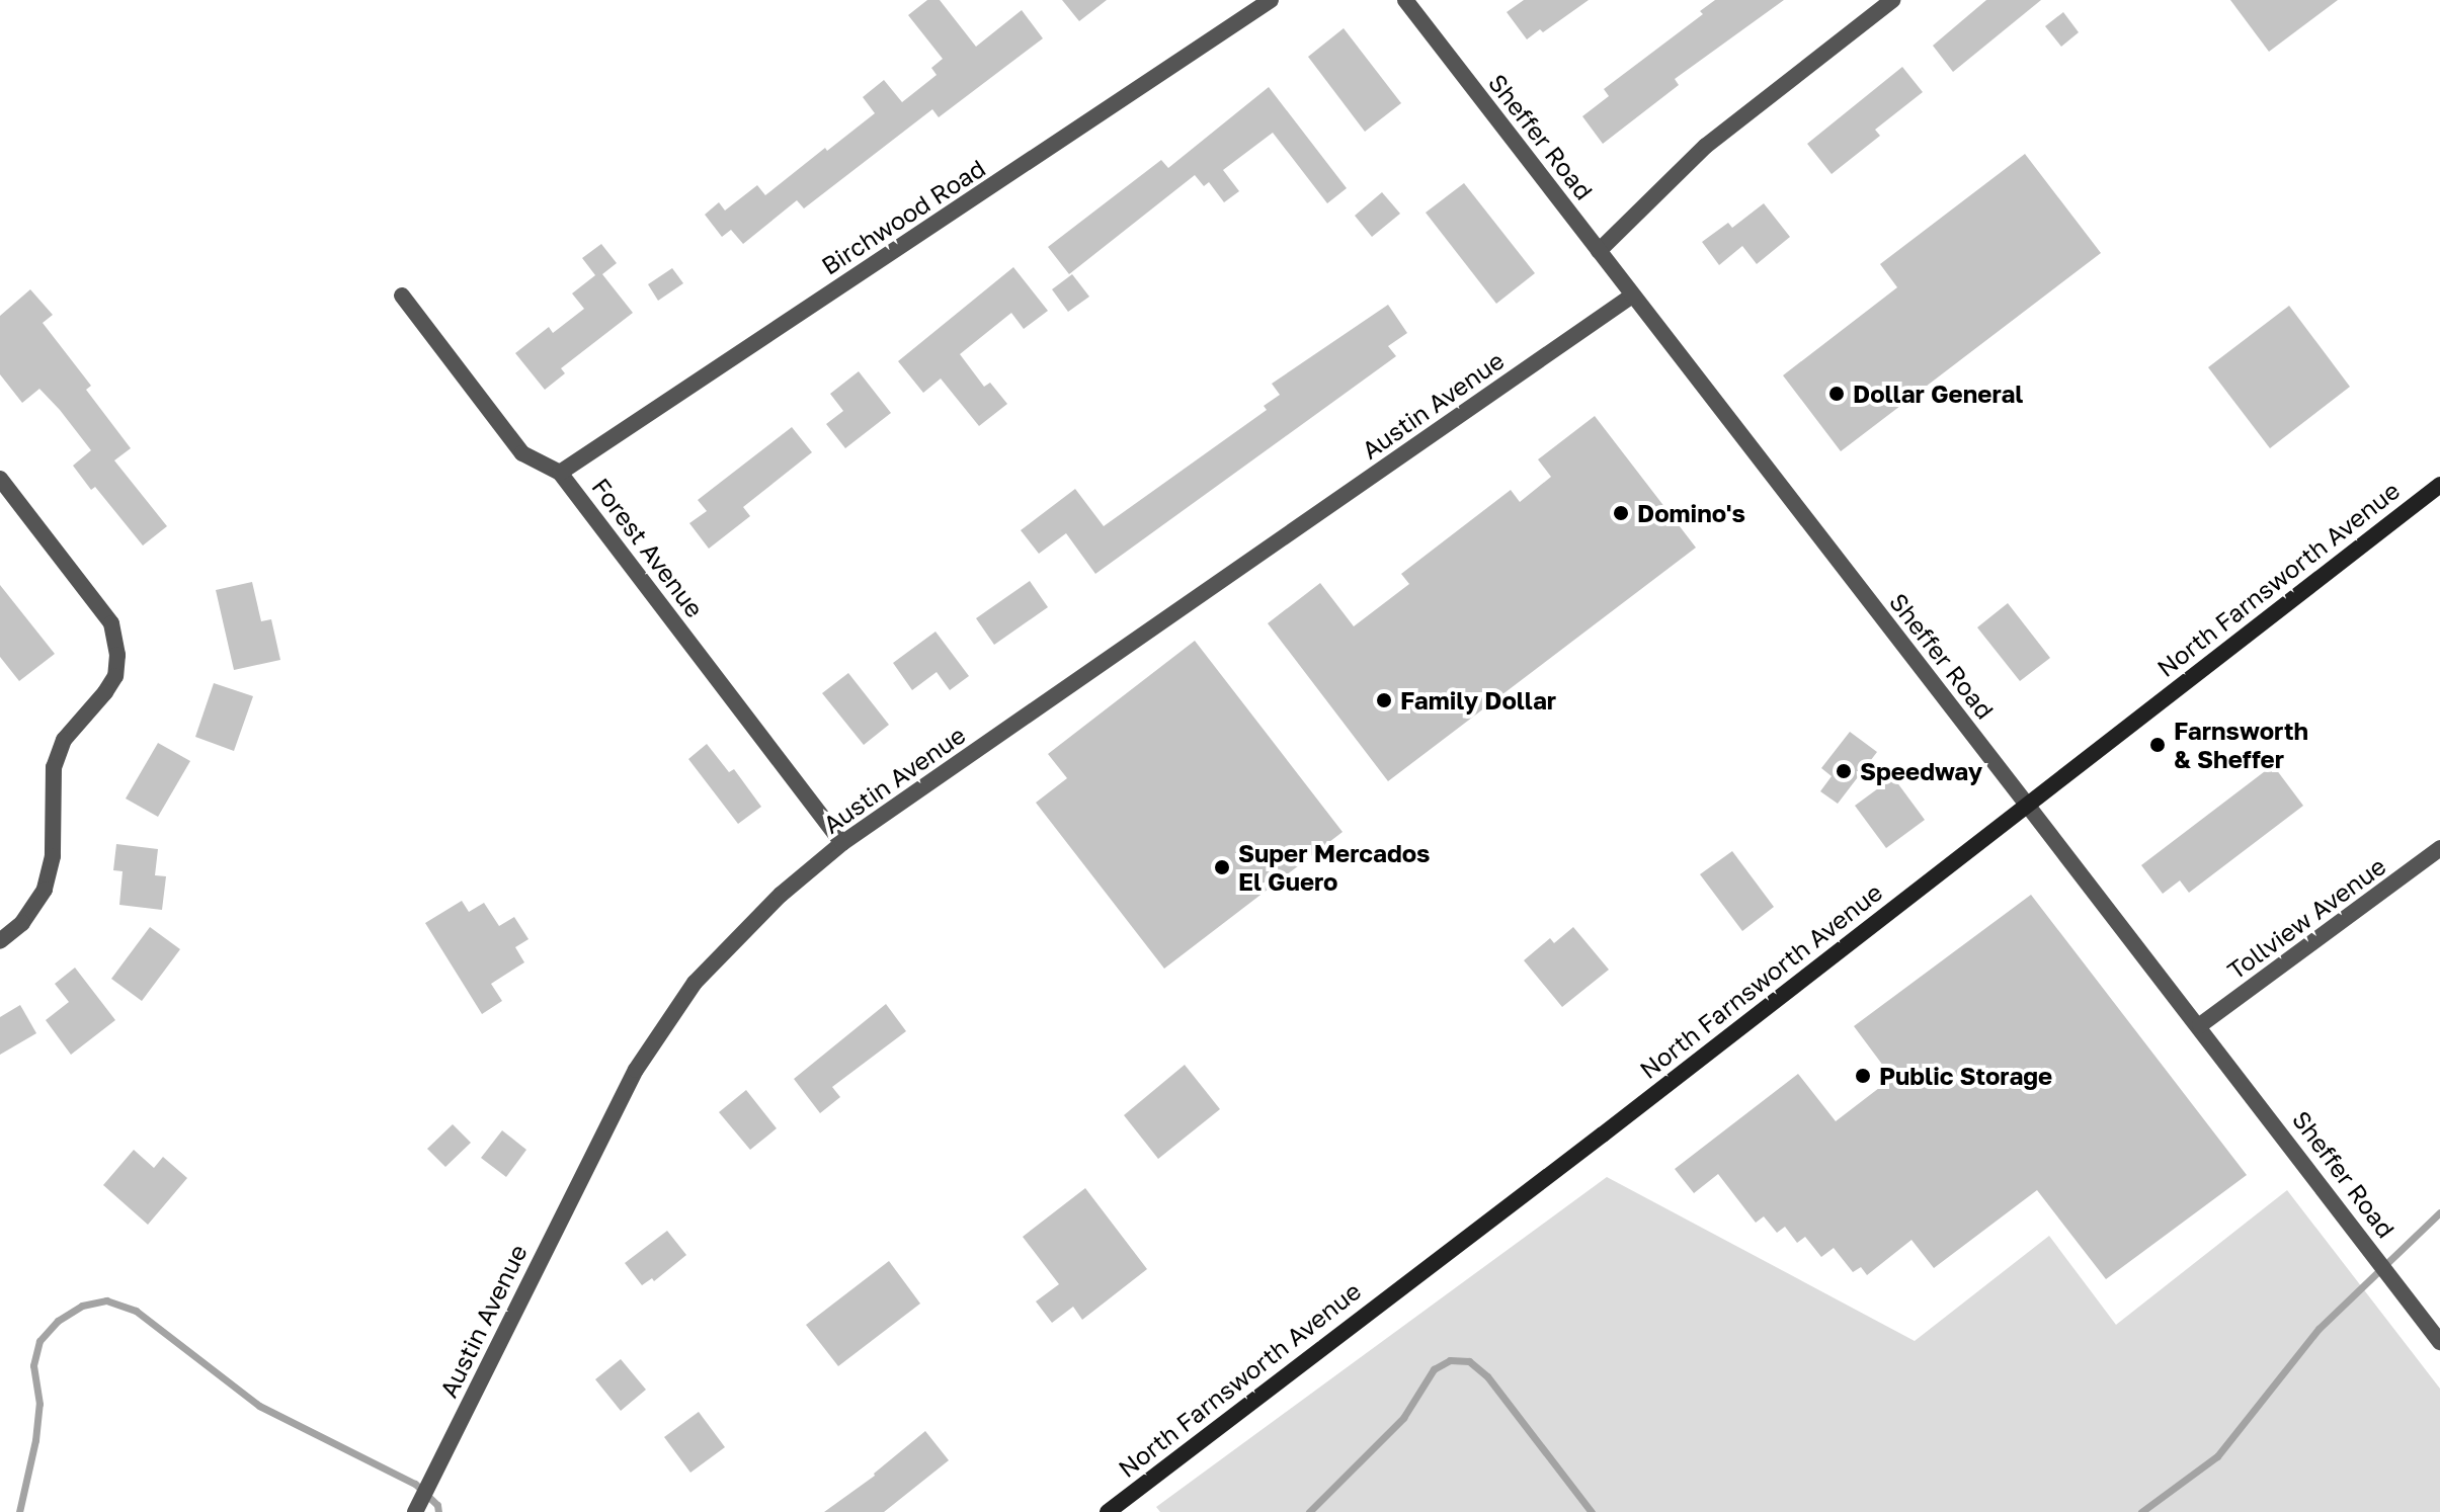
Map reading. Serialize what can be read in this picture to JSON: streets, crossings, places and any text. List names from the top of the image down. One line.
{"streets":{"main road":["North Farnsworth Avenue"],"street":["Sheffer Road","Birchwood Road","Austin Avenue","Forest Avenue","Tollview Avenue"]},"crossings":[["Sheffer Road","Austin Avenue"],["Sheffer Road","North Farnsworth Avenue"],["Sheffer Road","Tollview Avenue"],["Birchwood Road","Forest Avenue"],["Austin Avenue","Forest Avenue"]],"places":["Dollar General","Domino's","Family Dollar","Farnsworth & Sheffer","Speedway","Super Mercados El Guero","Public Storage"]}
